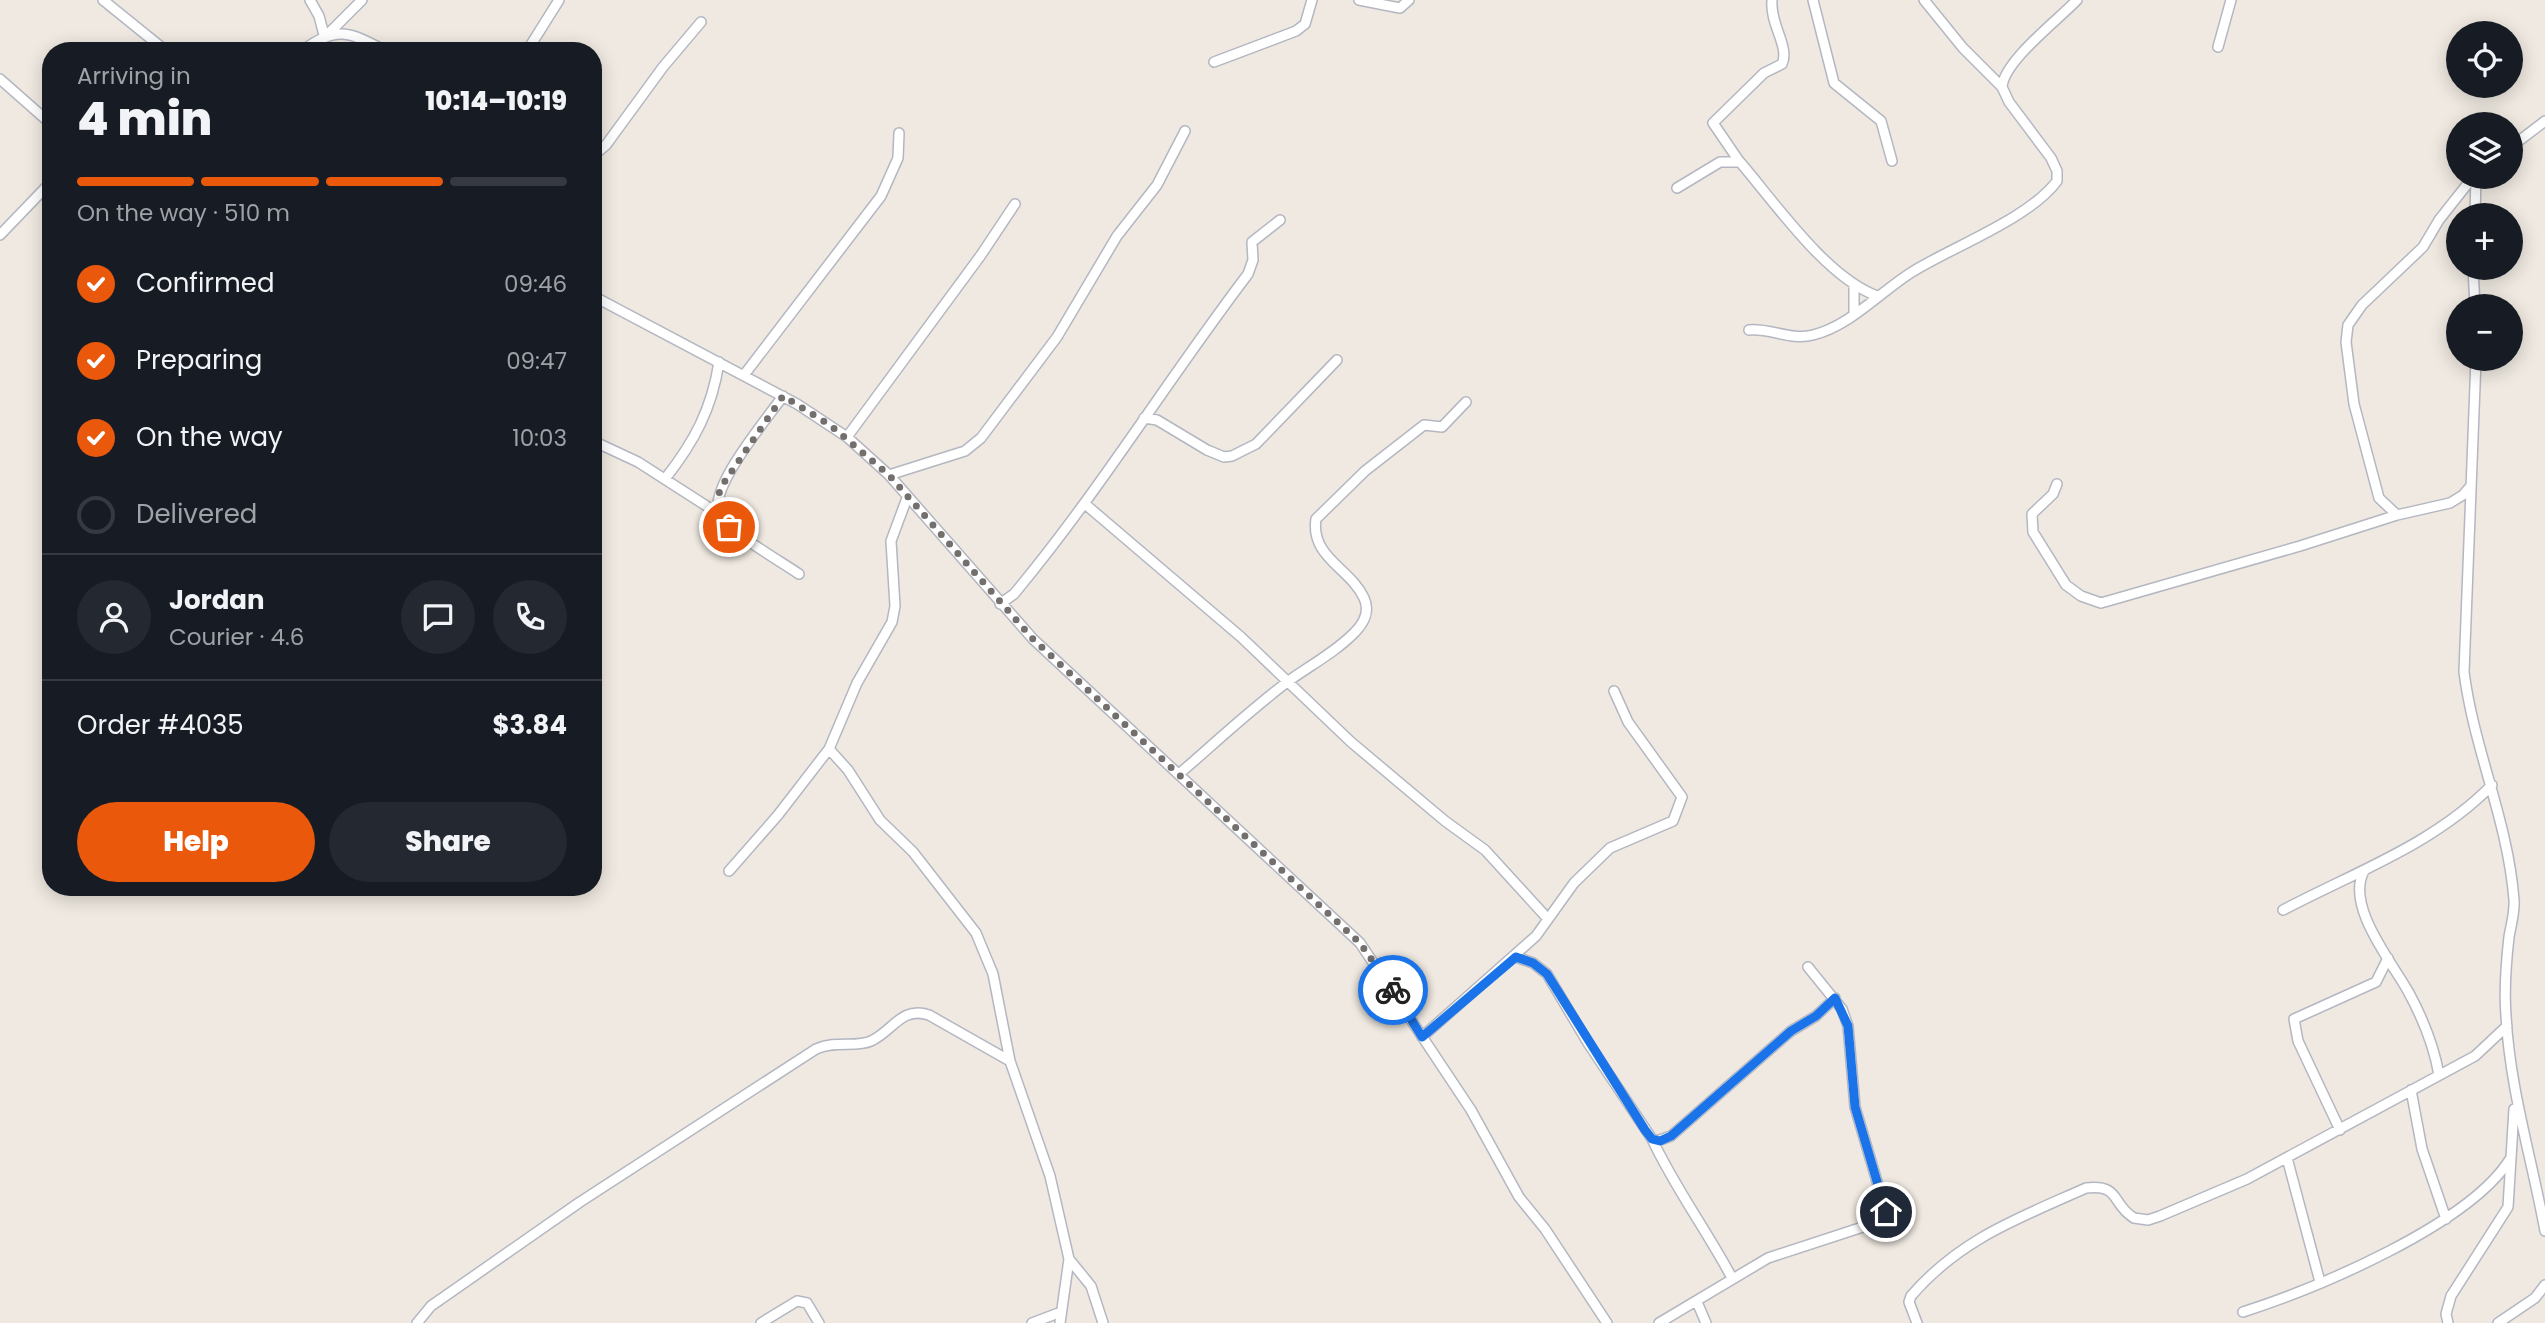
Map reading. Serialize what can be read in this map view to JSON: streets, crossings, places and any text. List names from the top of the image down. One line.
{"page":{"map_buttons":["+","−"],"heading":["4 min","Arriving in","10:14–10:19"],"panel":["Jordan","Courier · 4.6","Order #4035","$3.84"],"bar":"On the way · 510 m","list":[["Confirmed","09:46"],["Preparing","09:47"],["On the way","10:03"],"Delivered"],"buttons":["Help","Share"]}}
